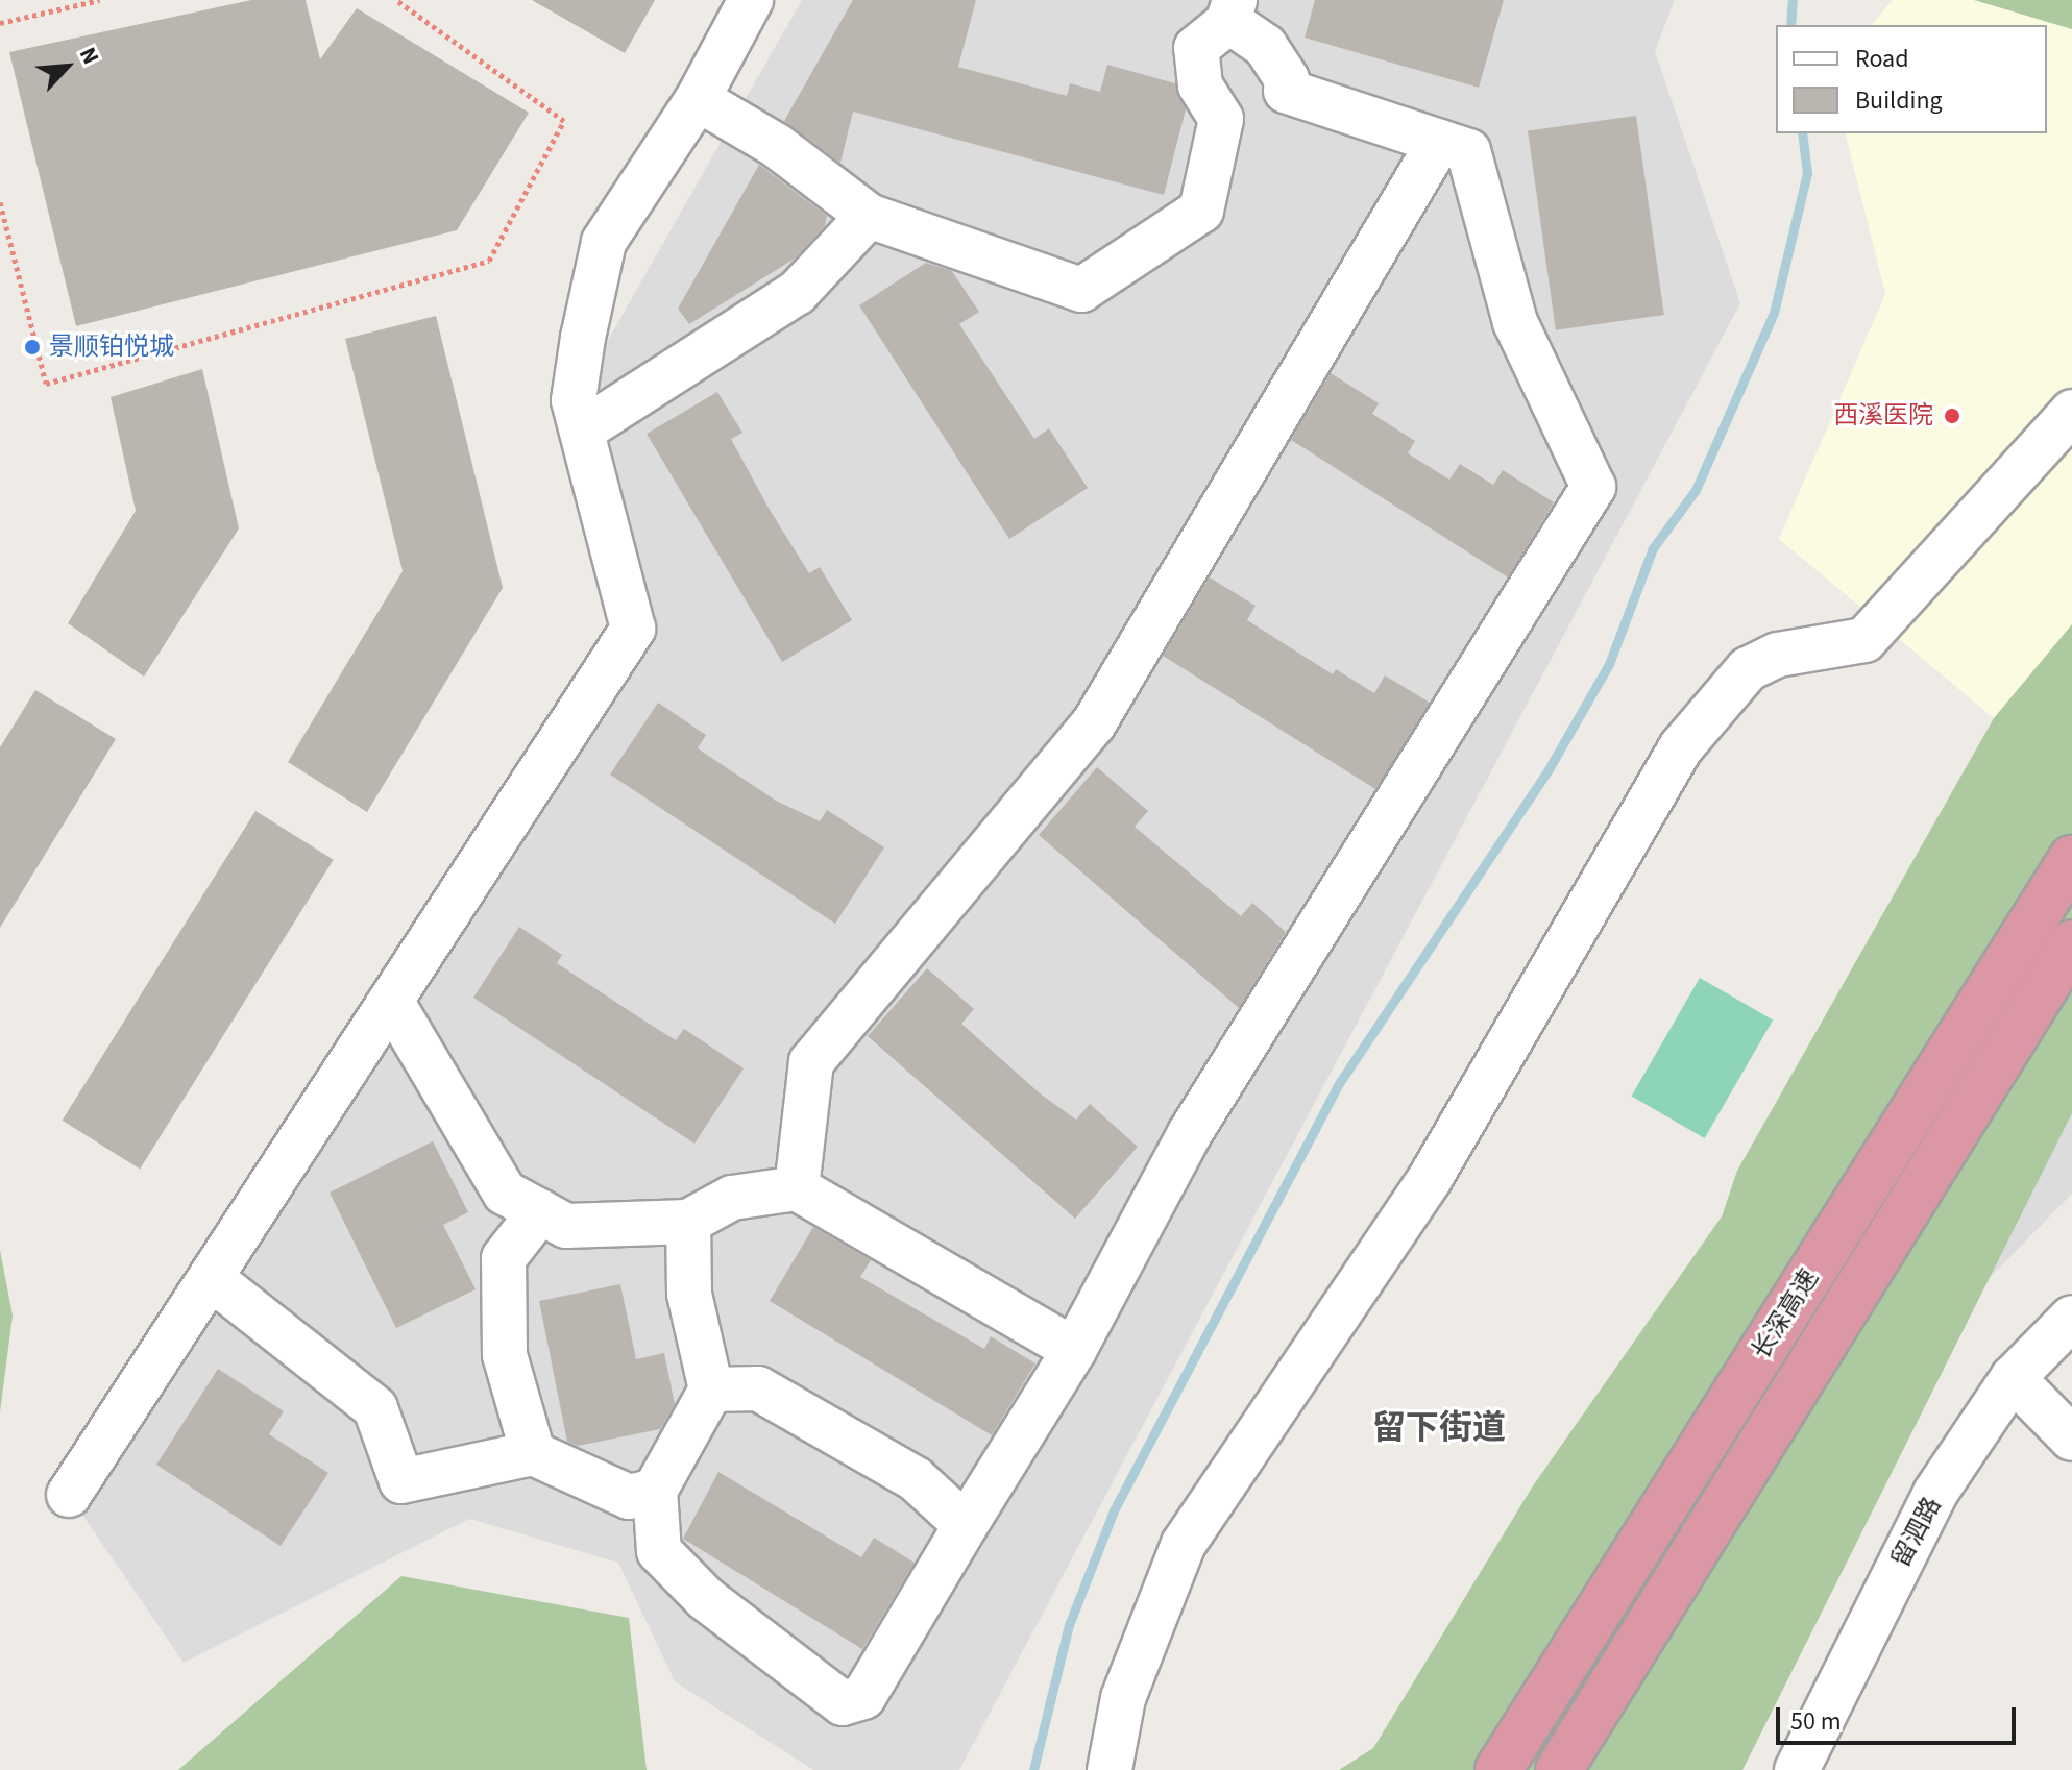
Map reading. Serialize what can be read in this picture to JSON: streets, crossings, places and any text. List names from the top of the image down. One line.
{"streets":{"highway":["长深高速"],"street":["留泗路"]},"districts":["留下街道"],"places":["景顺铂悦城","西溪医院"],"legend":["Road","Building"],"scale_bar":"50 m","north":"top right"}
